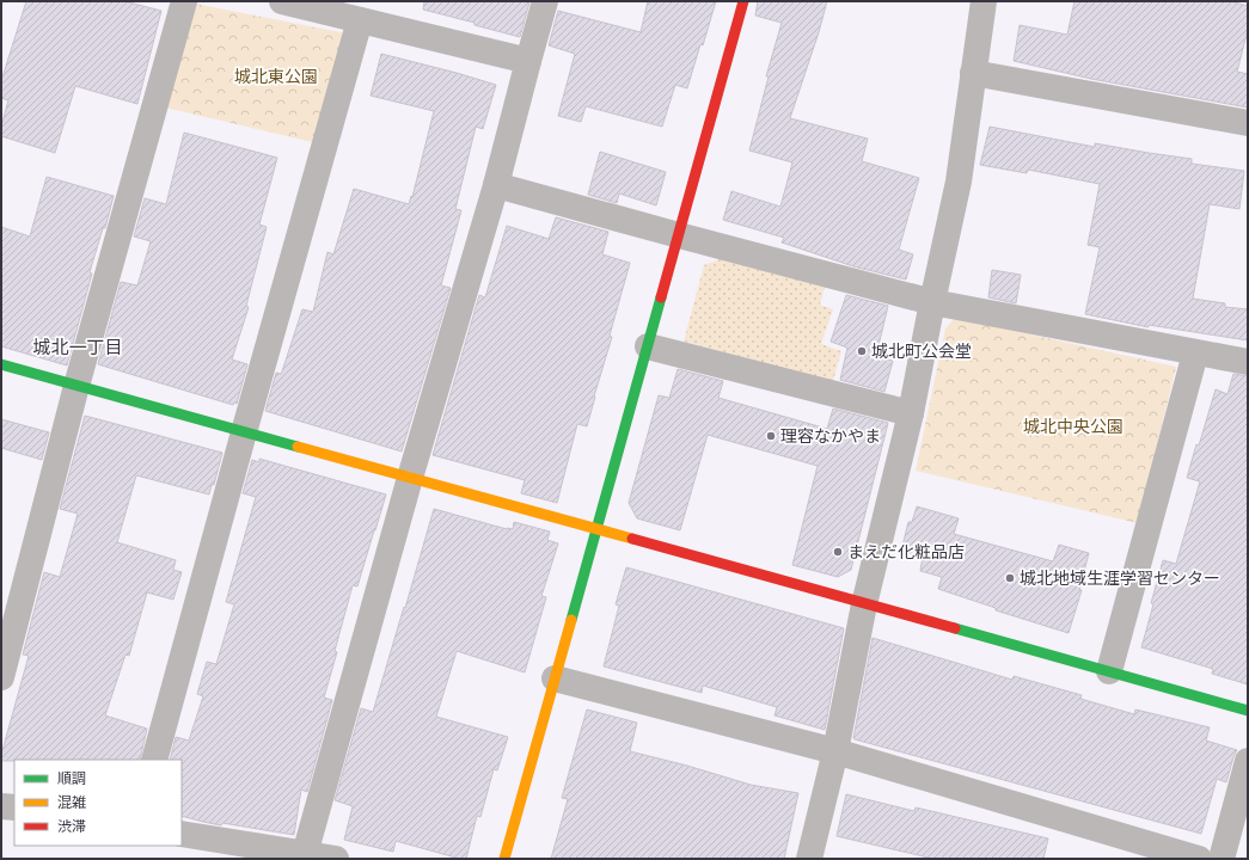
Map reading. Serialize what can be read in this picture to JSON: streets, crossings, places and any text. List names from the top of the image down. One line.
{"districts":["城北一丁目"],"parks":["城北東公園","城北中央公園"],"places":["城北町公会堂","理容なかやま","まえだ化粧品店","城北地域生涯学習センター"],"legend":["順調","混雑","渋滞"]}
